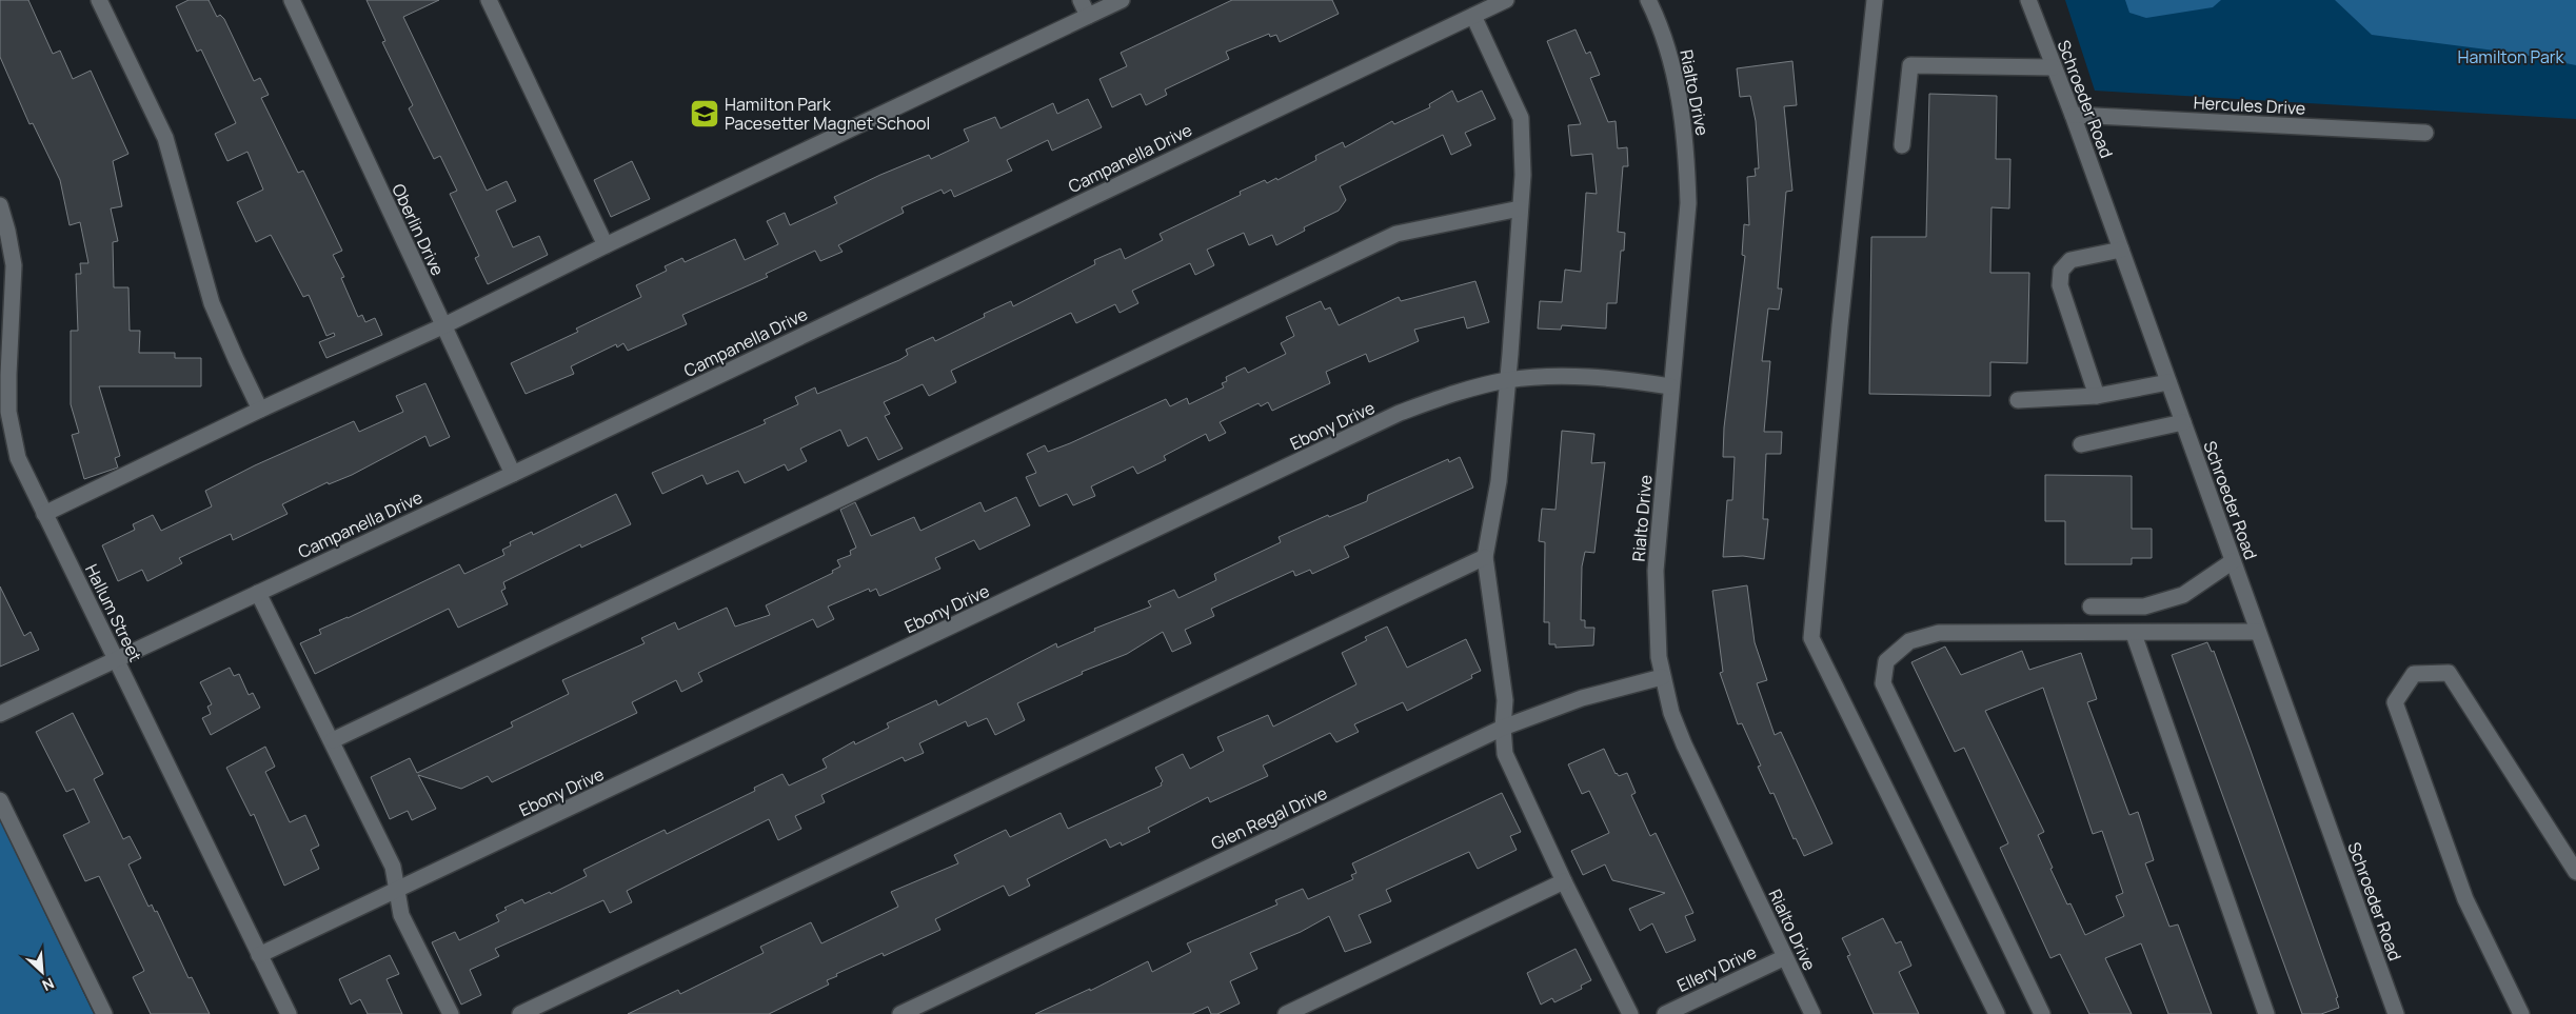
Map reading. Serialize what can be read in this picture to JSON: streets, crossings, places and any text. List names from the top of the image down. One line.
{"streets":{"street":["Rialto Drive","Schroeder Road","Hercules Drive","Campanella Drive","Oberlin Drive","Ebony Drive","Hallum Street","Glen Regal Drive","Ellery Drive"]},"crossings":[["Rialto Drive","Ebony Drive"],["Rialto Drive","Glen Regal Drive"],["Rialto Drive","Ellery Drive"],["Schroeder Road","Hercules Drive"],["Campanella Drive","Oberlin Drive"],["Campanella Drive","Hallum Street"],["Ebony Drive","Hallum Street"]],"parks":["Hamilton Park"],"places":{"school or university":["Hamilton Park Pacesetter Magnet School"]},"north":"bottom right"}
